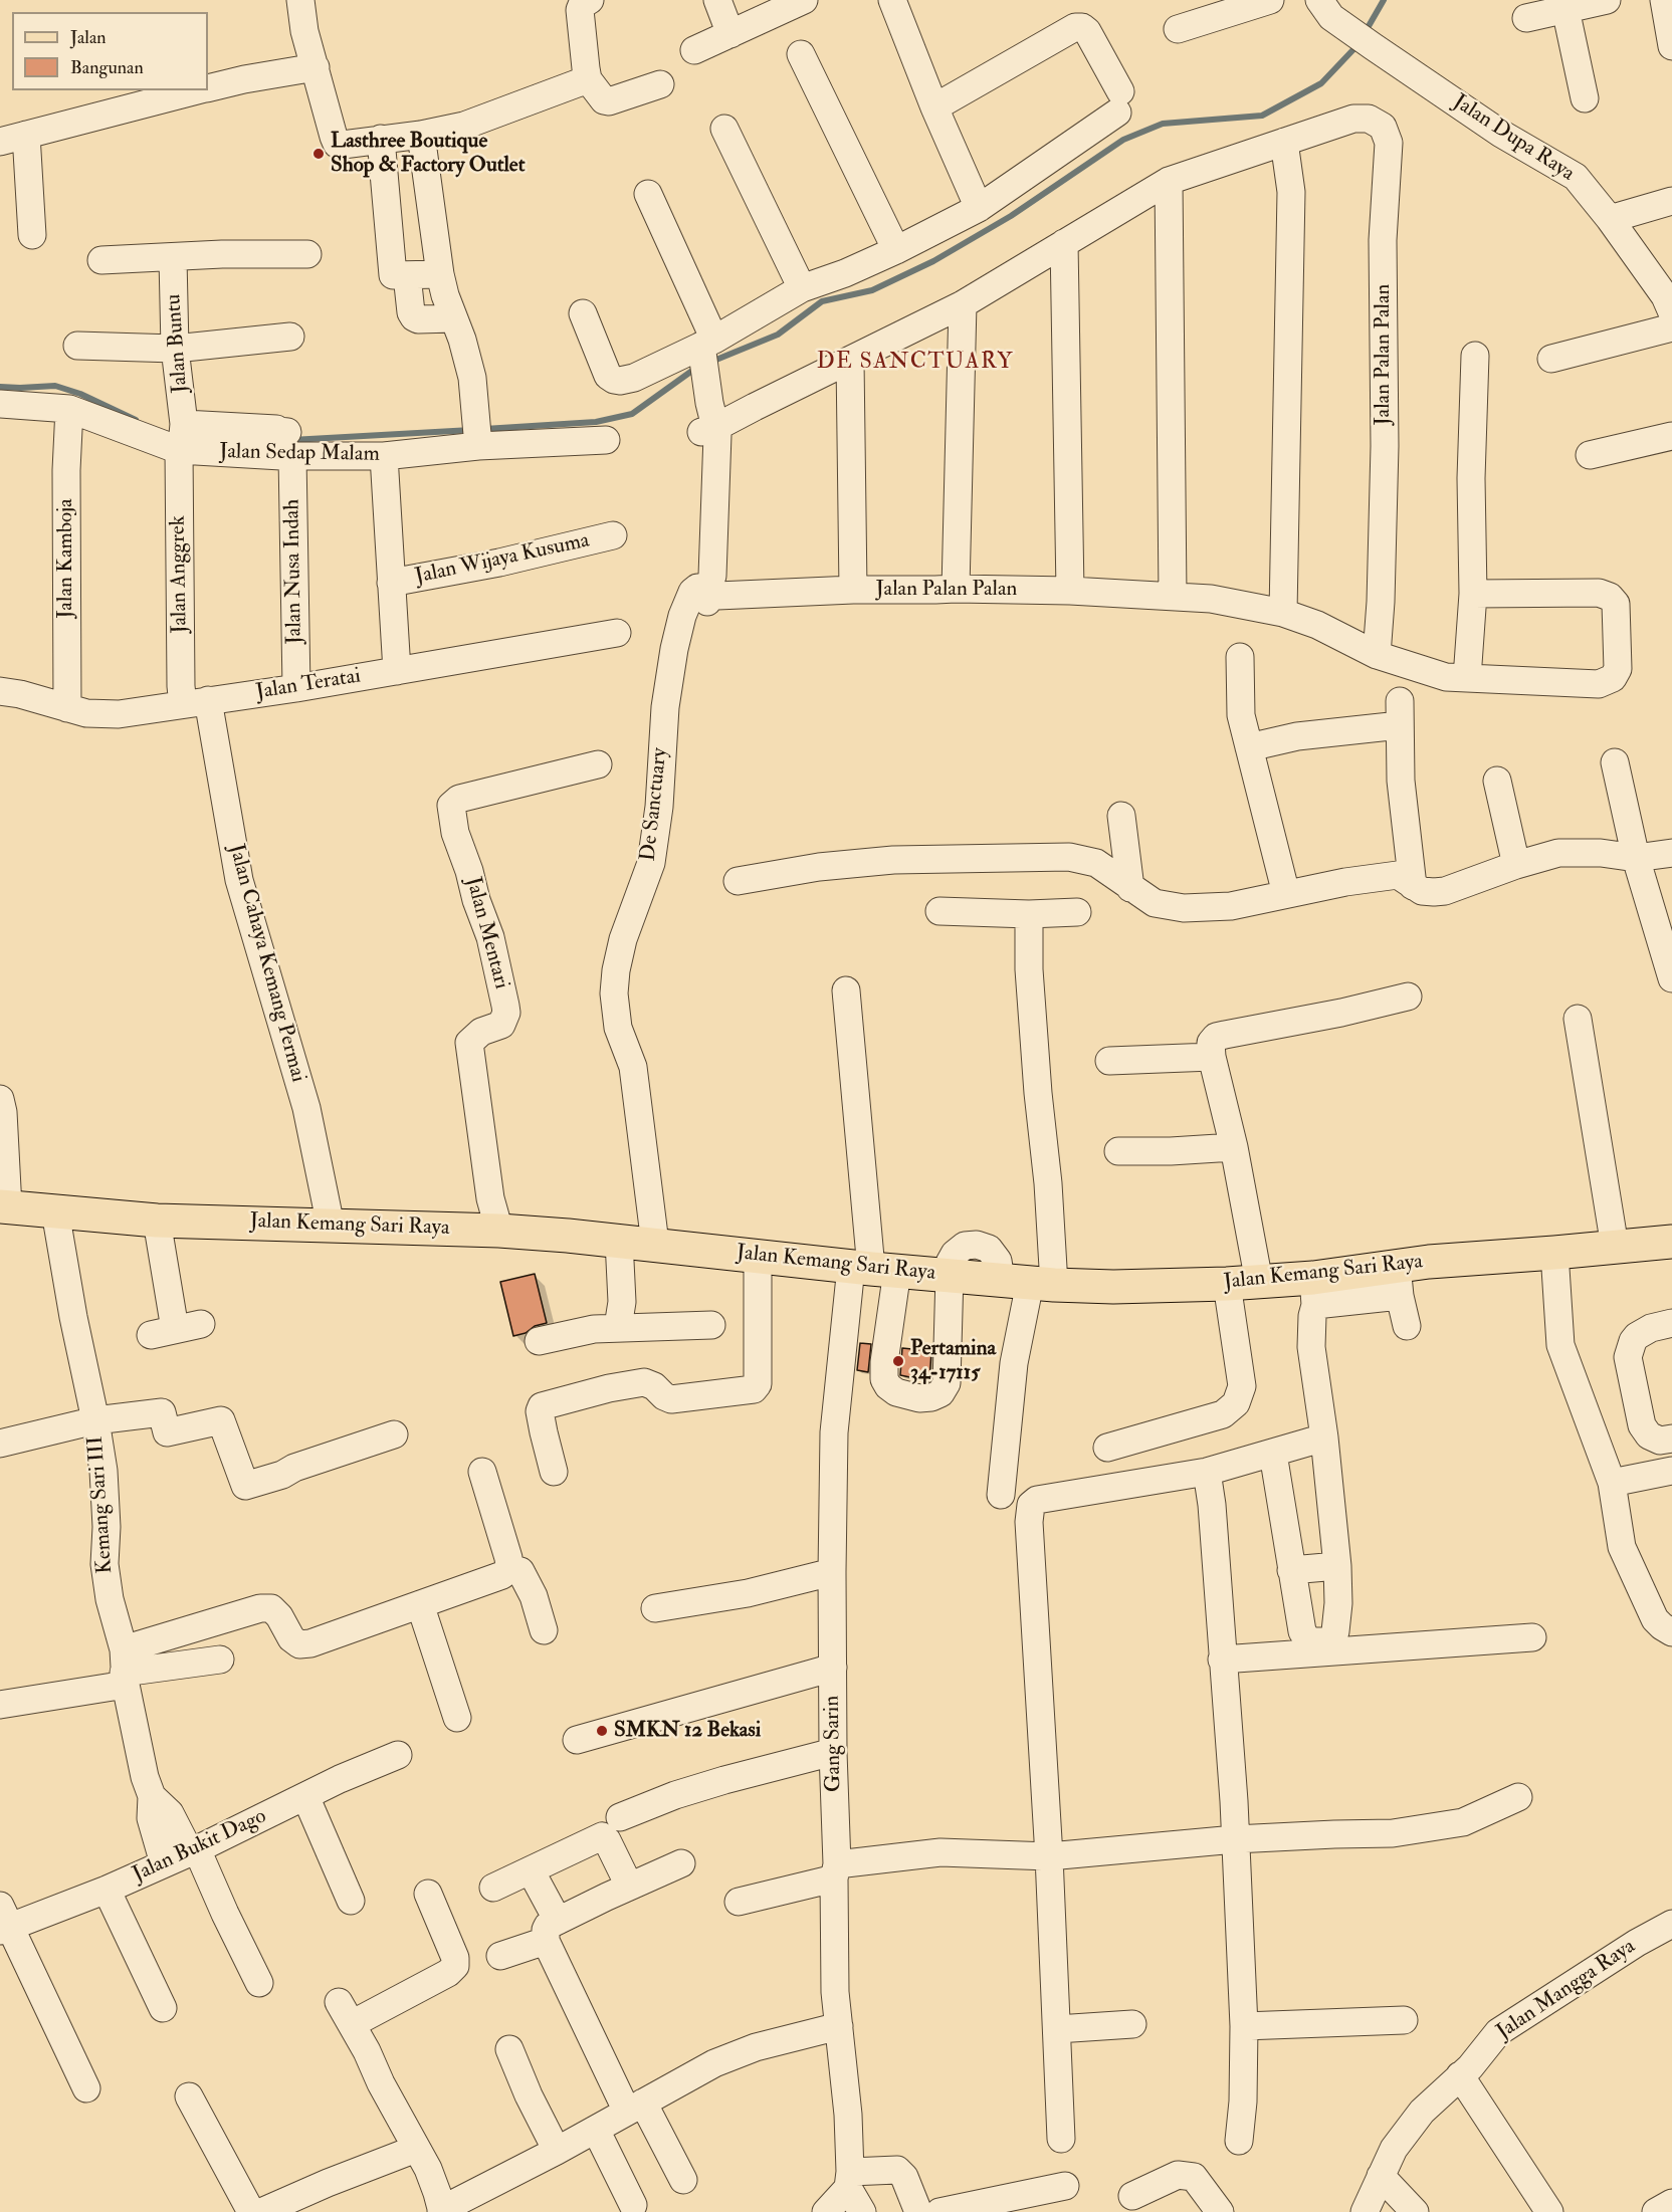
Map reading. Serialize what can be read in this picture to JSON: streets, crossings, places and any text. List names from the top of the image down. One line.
{"streets":{"main road":["Jalan Kemang Sari Raya"],"street":["Jalan Dupa Raya","Jalan Buntu","Jalan Palan Palan","Jalan Sedap Malam","Jalan Kamboja","Jalan Wijaya Kusuma","Jalan Nusa Indah","Jalan Anggrek","Jalan Teratai","De Sanctuary","Jalan Mentari","Jalan Cahaya Kemang Permai","Kemang Sari III","Gang Sarin","Jalan Bukit Dago","Jalan Mangga Raya"]},"crossings":[["Jalan Buntu","Jalan Sedap Malam"],["Jalan Buntu","Jalan Anggrek"],["Jalan Palan Palan","De Sanctuary"],["Jalan Sedap Malam","Jalan Kamboja"],["Jalan Sedap Malam","Jalan Nusa Indah"],["Jalan Sedap Malam","Jalan Anggrek"],["Jalan Kamboja","Jalan Teratai"],["Jalan Nusa Indah","Jalan Teratai"],["Jalan Anggrek","Jalan Teratai"],["Jalan Anggrek","Jalan Cahaya Kemang Permai"],["Jalan Teratai","Jalan Cahaya Kemang Permai"],["De Sanctuary","Jalan Kemang Sari Raya"],["Jalan Mentari","Jalan Kemang Sari Raya"],["Jalan Cahaya Kemang Permai","Jalan Kemang Sari Raya"],["Jalan Kemang Sari Raya","Kemang Sari III"],["Jalan Kemang Sari Raya","Gang Sarin"],["Kemang Sari III","Jalan Bukit Dago"]],"districts":["DE SANCTUARY"],"places":["Lasthree Boutique Shop & Factory Outlet","Pertamina 34-17115","SMKN 12 Bekasi"],"legend":["Jalan","Bangunan"]}
